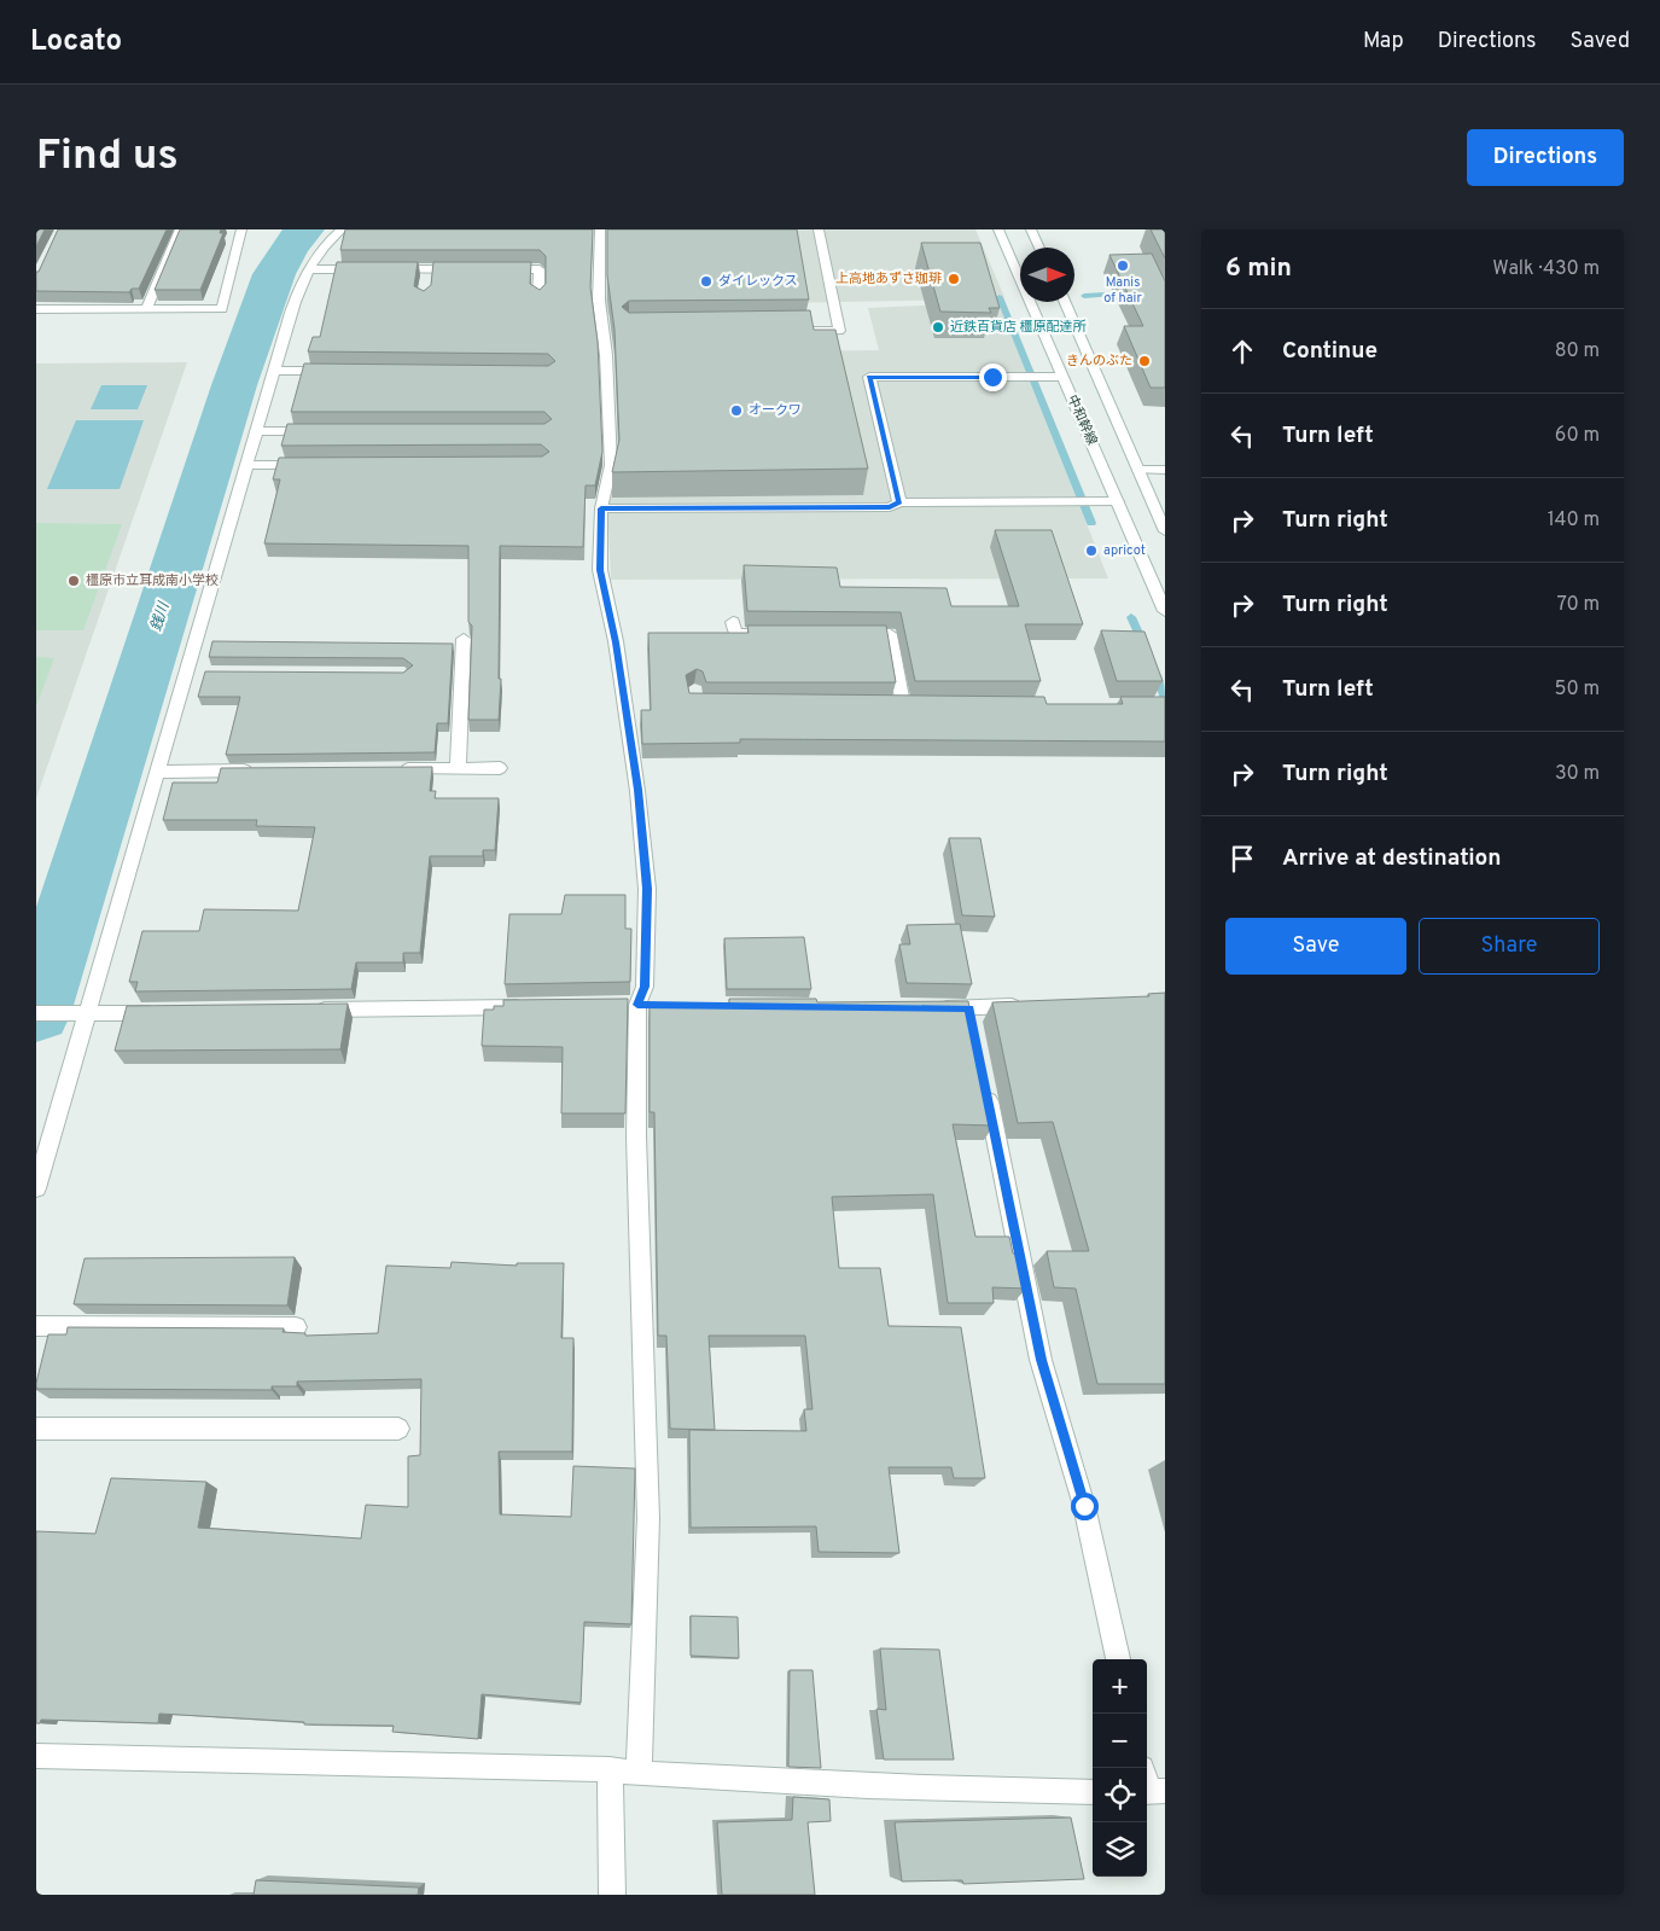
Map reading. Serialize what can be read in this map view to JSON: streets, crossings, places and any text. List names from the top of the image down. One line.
{"streets":{"street":["中和幹線"]},"water":["銭川"],"places":["Manis of hair","上高地あずさ珈琲","ダイレックス","近鉄百貨店 橿原配達所","きんのぶた","オークワ","apricot","橿原市立耳成南小学校"],"north":"right","page":{"header":"Locato","nav":["Map","Directions","Saved"],"buttons":["Directions",["Save","Share"]],"title":"Find us","heading":["6 min","Walk · 430 m"],"list":[["Continue","80 m"],["Turn left","60 m"],["Turn right","140 m"],["Turn right","70 m"],["Turn left","50 m"],["Turn right","30 m"],"Arrive at destination"],"map_buttons":["+","−"]}}
